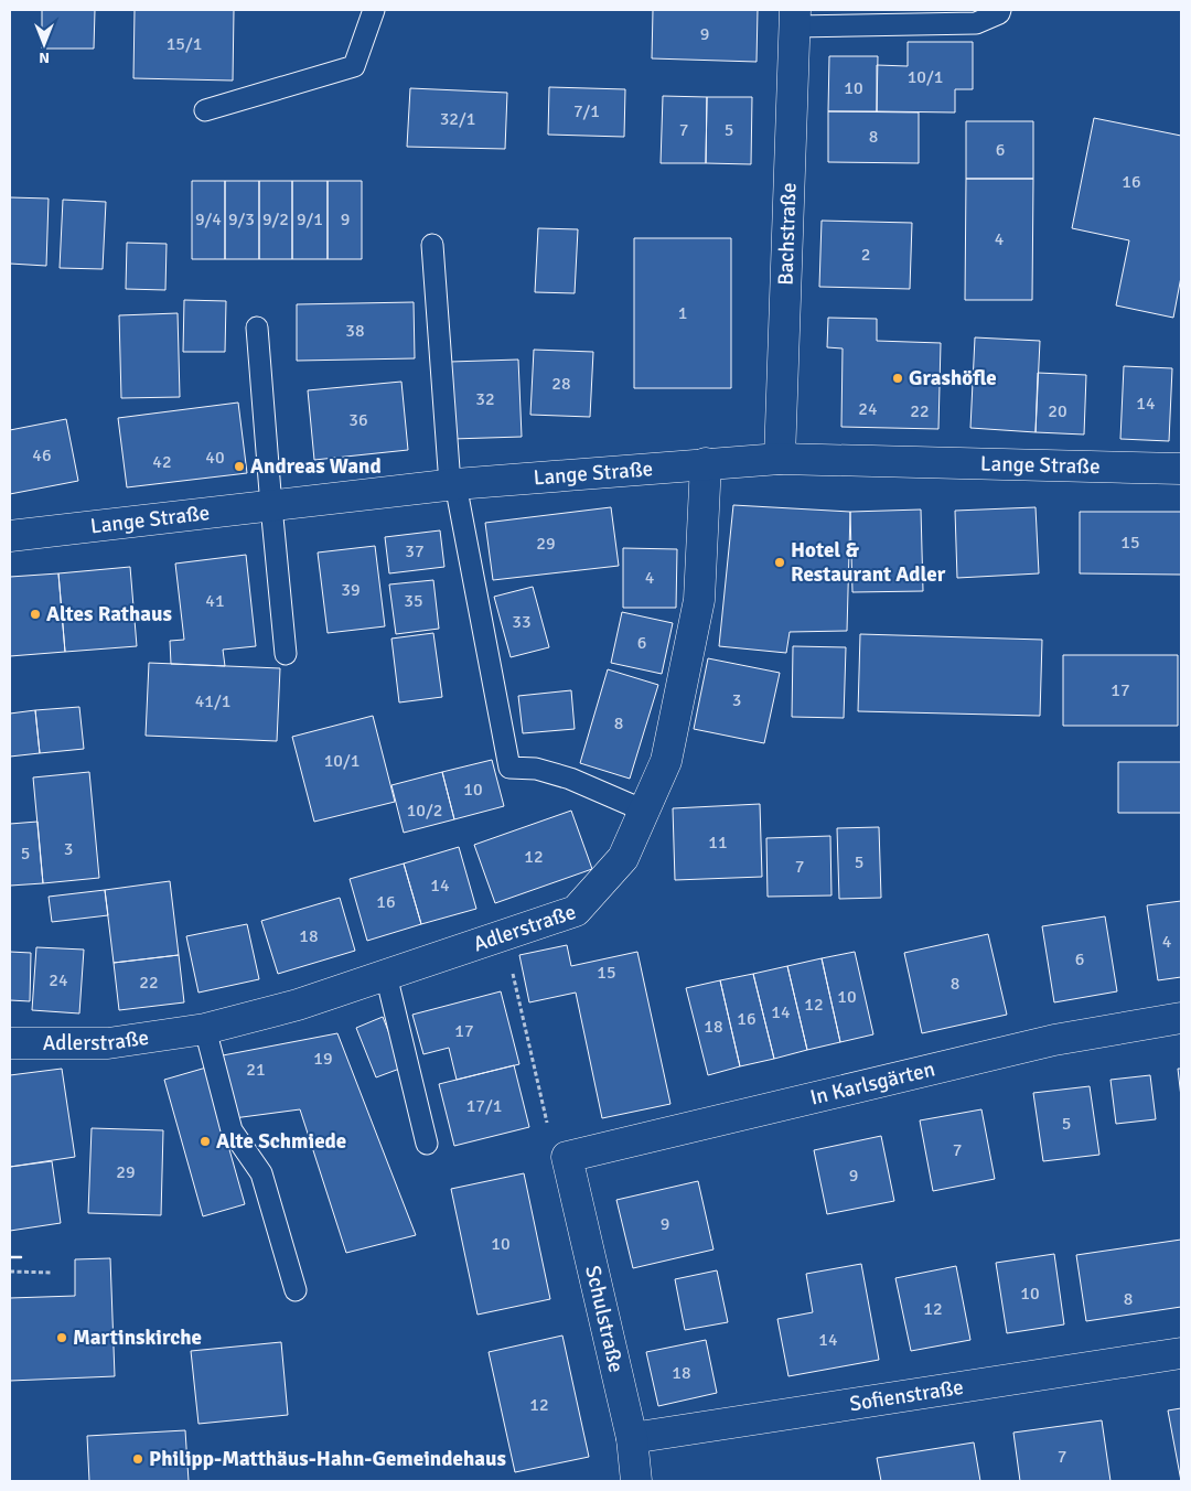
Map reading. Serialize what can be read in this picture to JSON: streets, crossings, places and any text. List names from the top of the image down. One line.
{"streets":{"street":["Bachstraße","Lange Straße","Adlerstraße","In Karlsgärten","Schulstraße","Sofienstraße"]},"crossings":[["Bachstraße","Lange Straße"],["Lange Straße","Adlerstraße"],["In Karlsgärten","Schulstraße"],["Schulstraße","Sofienstraße"]],"places":["Grashöfle","Andreas Wand","Hotel & Restaurant Adler","Altes Rathaus","Alte Schmiede","Martinskirche","Philipp-Matthäus-Hahn-Gemeindehaus"],"house_numbers":["9","15/1","10/1","10","7/1","32/1","7","5","8","6","16","9/4","9/3","9/2","9/1","9","4","2","1","38","28","32","14","24","22","20","36","46","40","42","15","29","37","4","39","41","35","33","6","17","3","41/1","8","10/1","10","10/2","11","3","5","12","5","7","14","16","18","4","6","15","24","22","8","10","12","14","16","18","17","19","21","17/1","5","7","29","9","9","10","10","8","12","14","18","12","7"],"north":"bottom"}
